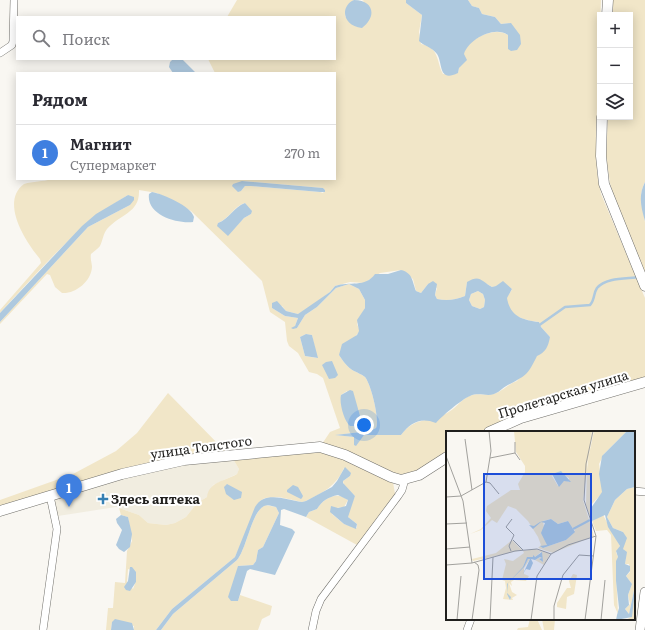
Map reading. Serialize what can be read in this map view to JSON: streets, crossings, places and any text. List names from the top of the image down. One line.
{"streets":{"main road":["Пролетарская улица","улица Толстого"]},"places":{"health":["Здесь аптека"]},"page":{"map_buttons":["+","−"],"search":"Поиск","heading":"Рядом","list":[{"mark":"1","name":"Магнит","note":"Супермаркет","value":"270 m"}],"pins":"1"}}
